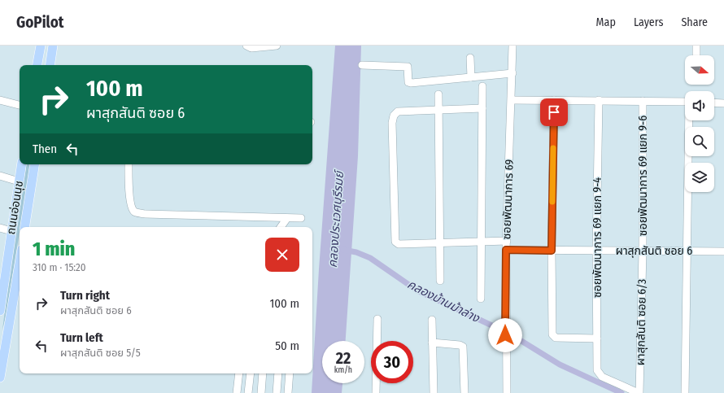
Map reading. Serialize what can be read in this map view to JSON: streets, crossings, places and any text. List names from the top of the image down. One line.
{"streets":{"main road":["ถนนอ่อนนุช"],"street":["ซอยพัฒนาการ 69 แยก 9-6","ซอยพัฒนาการ 69","ซอยพัฒนาการ 69 แยก 9-4","ผาสุกสันติ ซอย 6","ผาสุกสันติ ซอย 6/3"]},"crossings":[["ซอยพัฒนาการ 69 แยก 9-6","ผาสุกสันติ ซอย 6"],["ซอยพัฒนาการ 69 แยก 9-6","ผาสุกสันติ ซอย 6/3"],["ซอยพัฒนาการ 69","ผาสุกสันติ ซอย 6"],["ซอยพัฒนาการ 69 แยก 9-4","ผาสุกสันติ ซอย 6"],["ซอยพัฒนาการ 69 แยก 9-4","ผาสุกสันติ ซอย 6/3"],["ผาสุกสันติ ซอย 6","ผาสุกสันติ ซอย 6/3"]],"water":["คลองประเวศบุรีรมย์","คลองบ้านม้าล่าง"],"north":"right","page":{"header":"GoPilot","nav":["Map","Layers","Share"],"turn":["100 m","ผาสุกสันติ ซอย 6"],"then":"Then","heading":["1 min","310 m · 15:20"],"list":[{"name":"Turn right","note":"ผาสุกสันติ ซอย 6","value":"100 m"},{"name":"Turn left","note":"ผาสุกสันติ ซอย 5/5","value":"50 m"}],"speed":"22 km/h","limit":"30"}}
